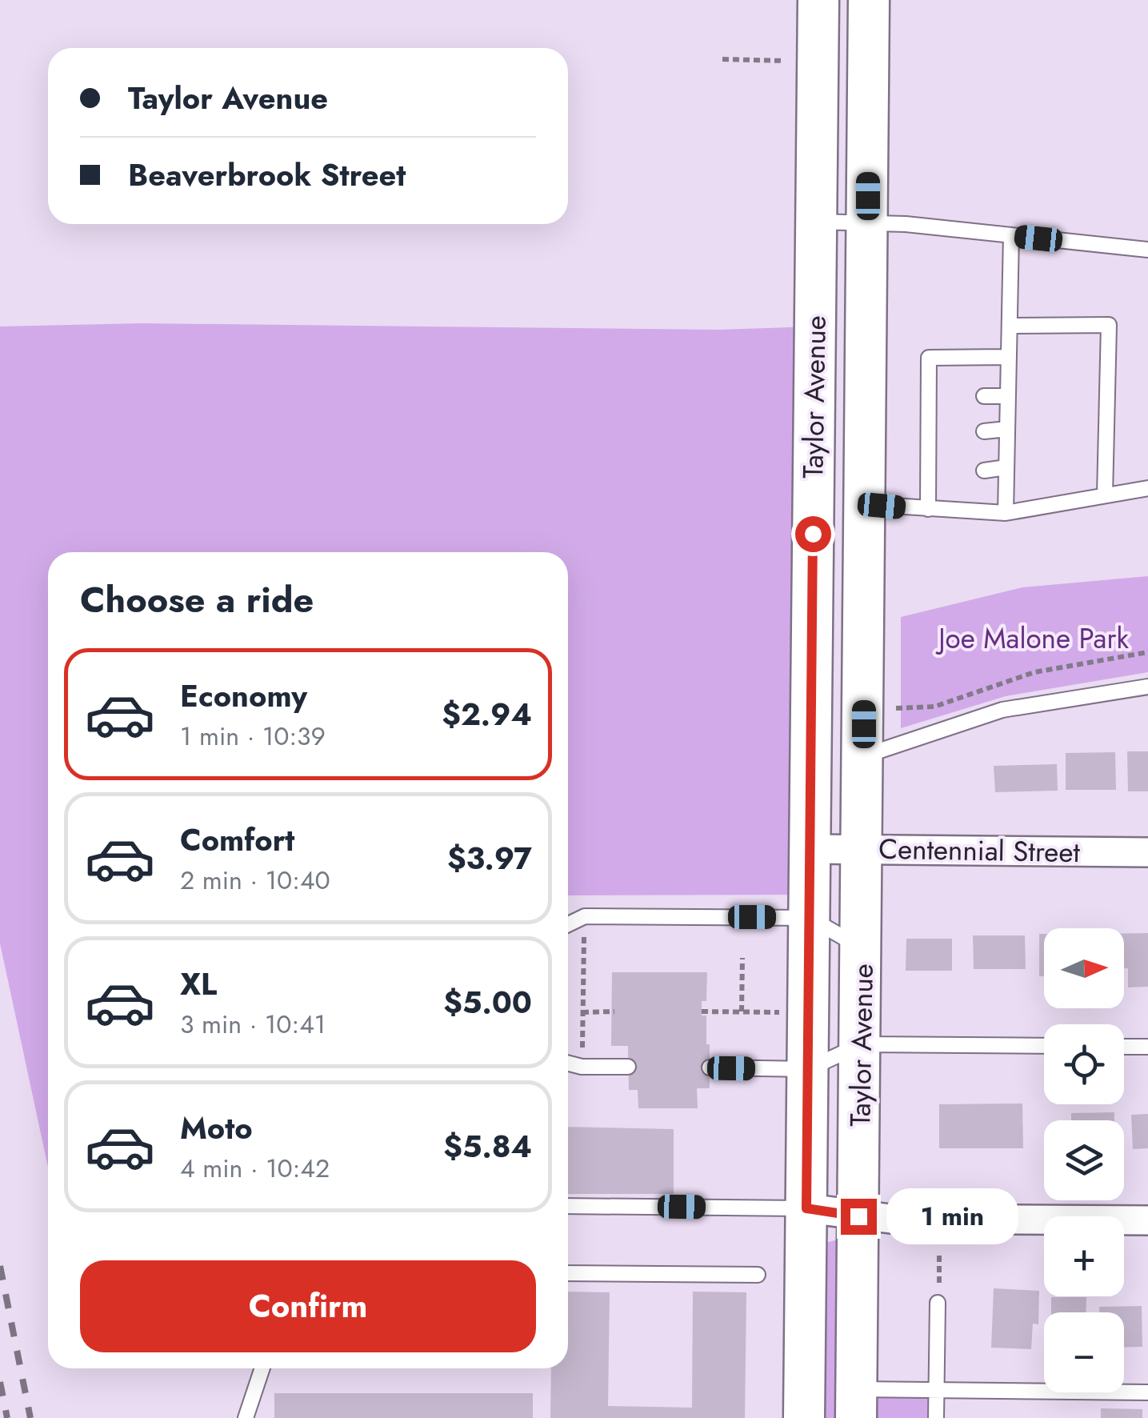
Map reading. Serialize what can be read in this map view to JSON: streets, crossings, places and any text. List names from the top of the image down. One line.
{"streets":{"main road":["Taylor Avenue"],"street":["Centennial Street"]},"crossings":[["Taylor Avenue","Centennial Street"]],"parks":["Joe Malone Park"],"north":"right","page":{"banner":["Taylor Avenue","Beaverbrook Street"],"heading":"Choose a ride","list":[{"name":"Economy","note":"1 min · 10:39","value":"$2.94"},{"name":"Comfort","note":"2 min · 10:40","value":"$3.97"},{"name":"XL","note":"3 min · 10:41","value":"$5.00"},{"name":"Moto","note":"4 min · 10:42","value":"$5.84"}],"map_buttons":["+","−"],"bubble":"1 min","buttons":"Confirm"}}
